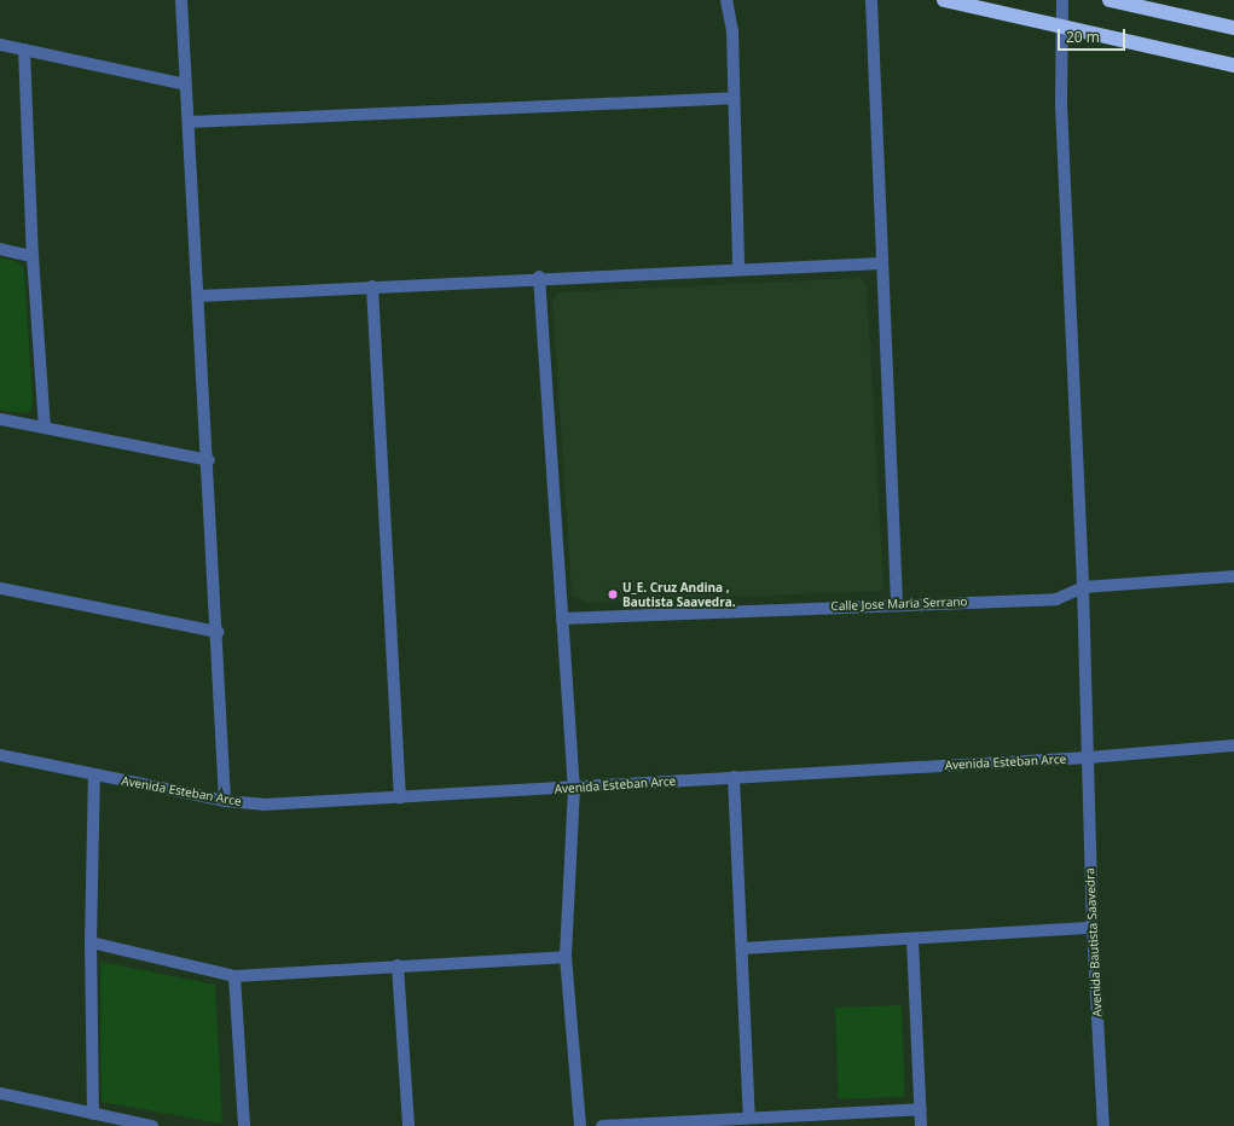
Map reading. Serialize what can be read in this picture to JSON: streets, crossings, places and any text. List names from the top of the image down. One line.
{"streets":{"street":["Calle Jose Maria Serrano","Avenida Esteban Arce","Avenida Bautista Saavedra"]},"crossings":[["Calle Jose Maria Serrano","Avenida Bautista Saavedra"],["Avenida Esteban Arce","Avenida Bautista Saavedra"]],"places":["U_E. Cruz Andina , Bautista Saavedra."],"scale_bar":"20 m"}
